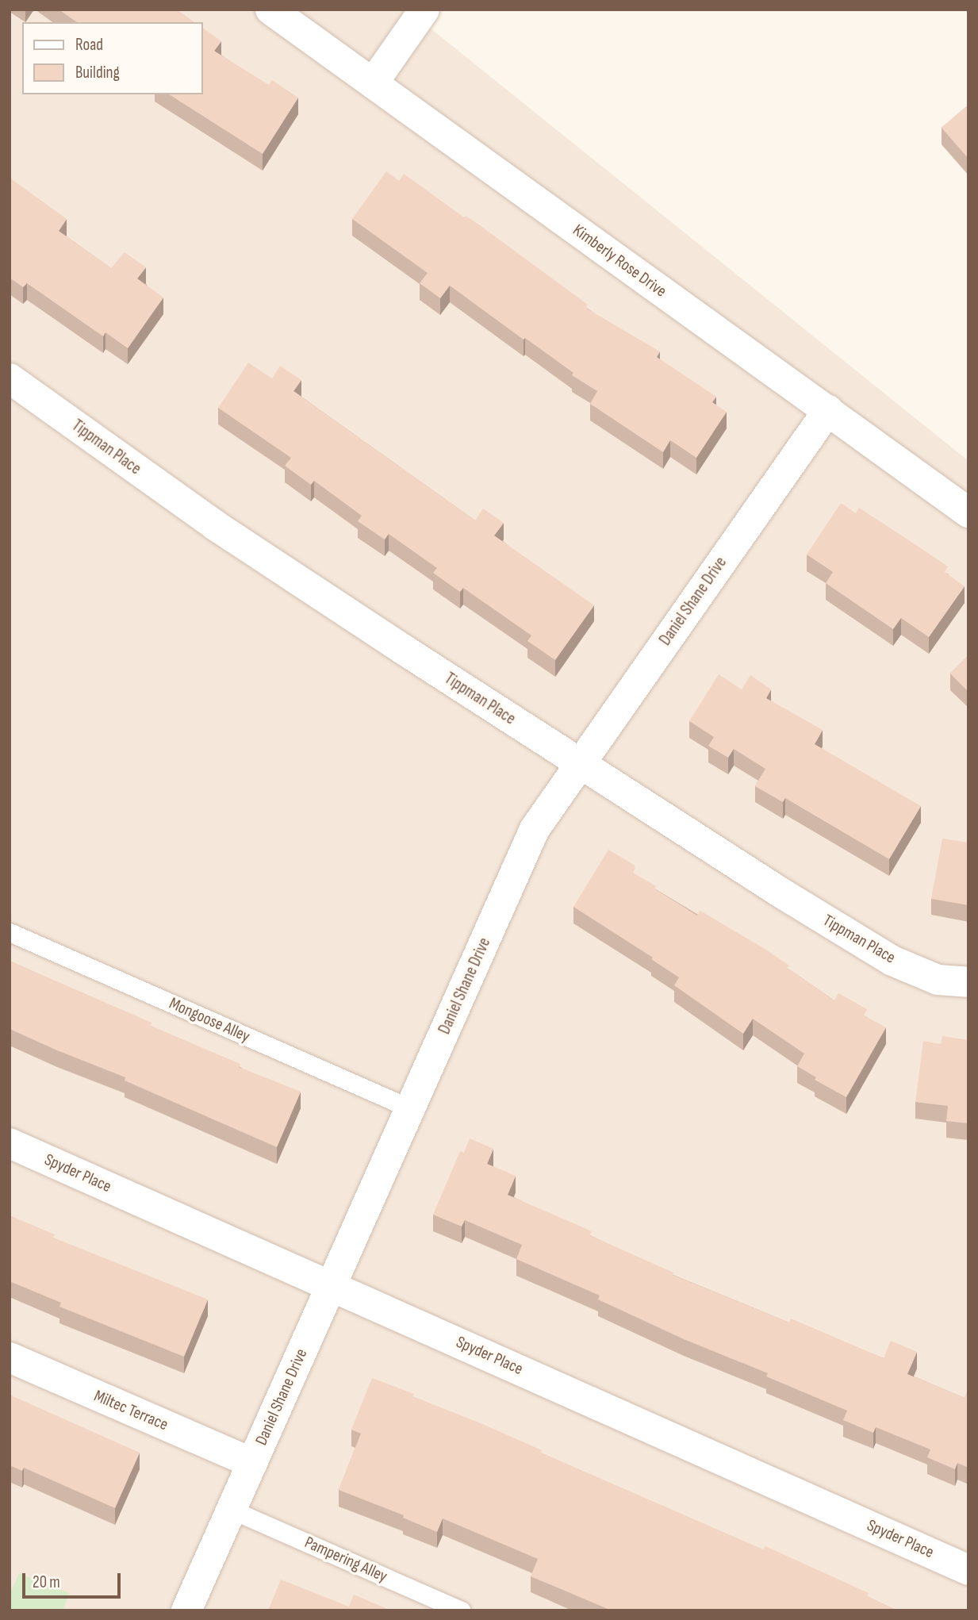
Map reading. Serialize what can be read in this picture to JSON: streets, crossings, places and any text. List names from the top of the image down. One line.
{"streets":{"street":["Kimberly Rose Drive","Tippman Place","Daniel Shane Drive","Spyder Place","Miltec Terrace"],"lane":["Mongoose Alley","Pampering Alley"]},"crossings":[["Kimberly Rose Drive","Daniel Shane Drive"],["Tippman Place","Daniel Shane Drive"],["Daniel Shane Drive","Mongoose Alley"],["Daniel Shane Drive","Spyder Place"],["Daniel Shane Drive","Miltec Terrace"],["Daniel Shane Drive","Pampering Alley"]],"legend":["Road","Building"],"scale_bar":"20 m"}
